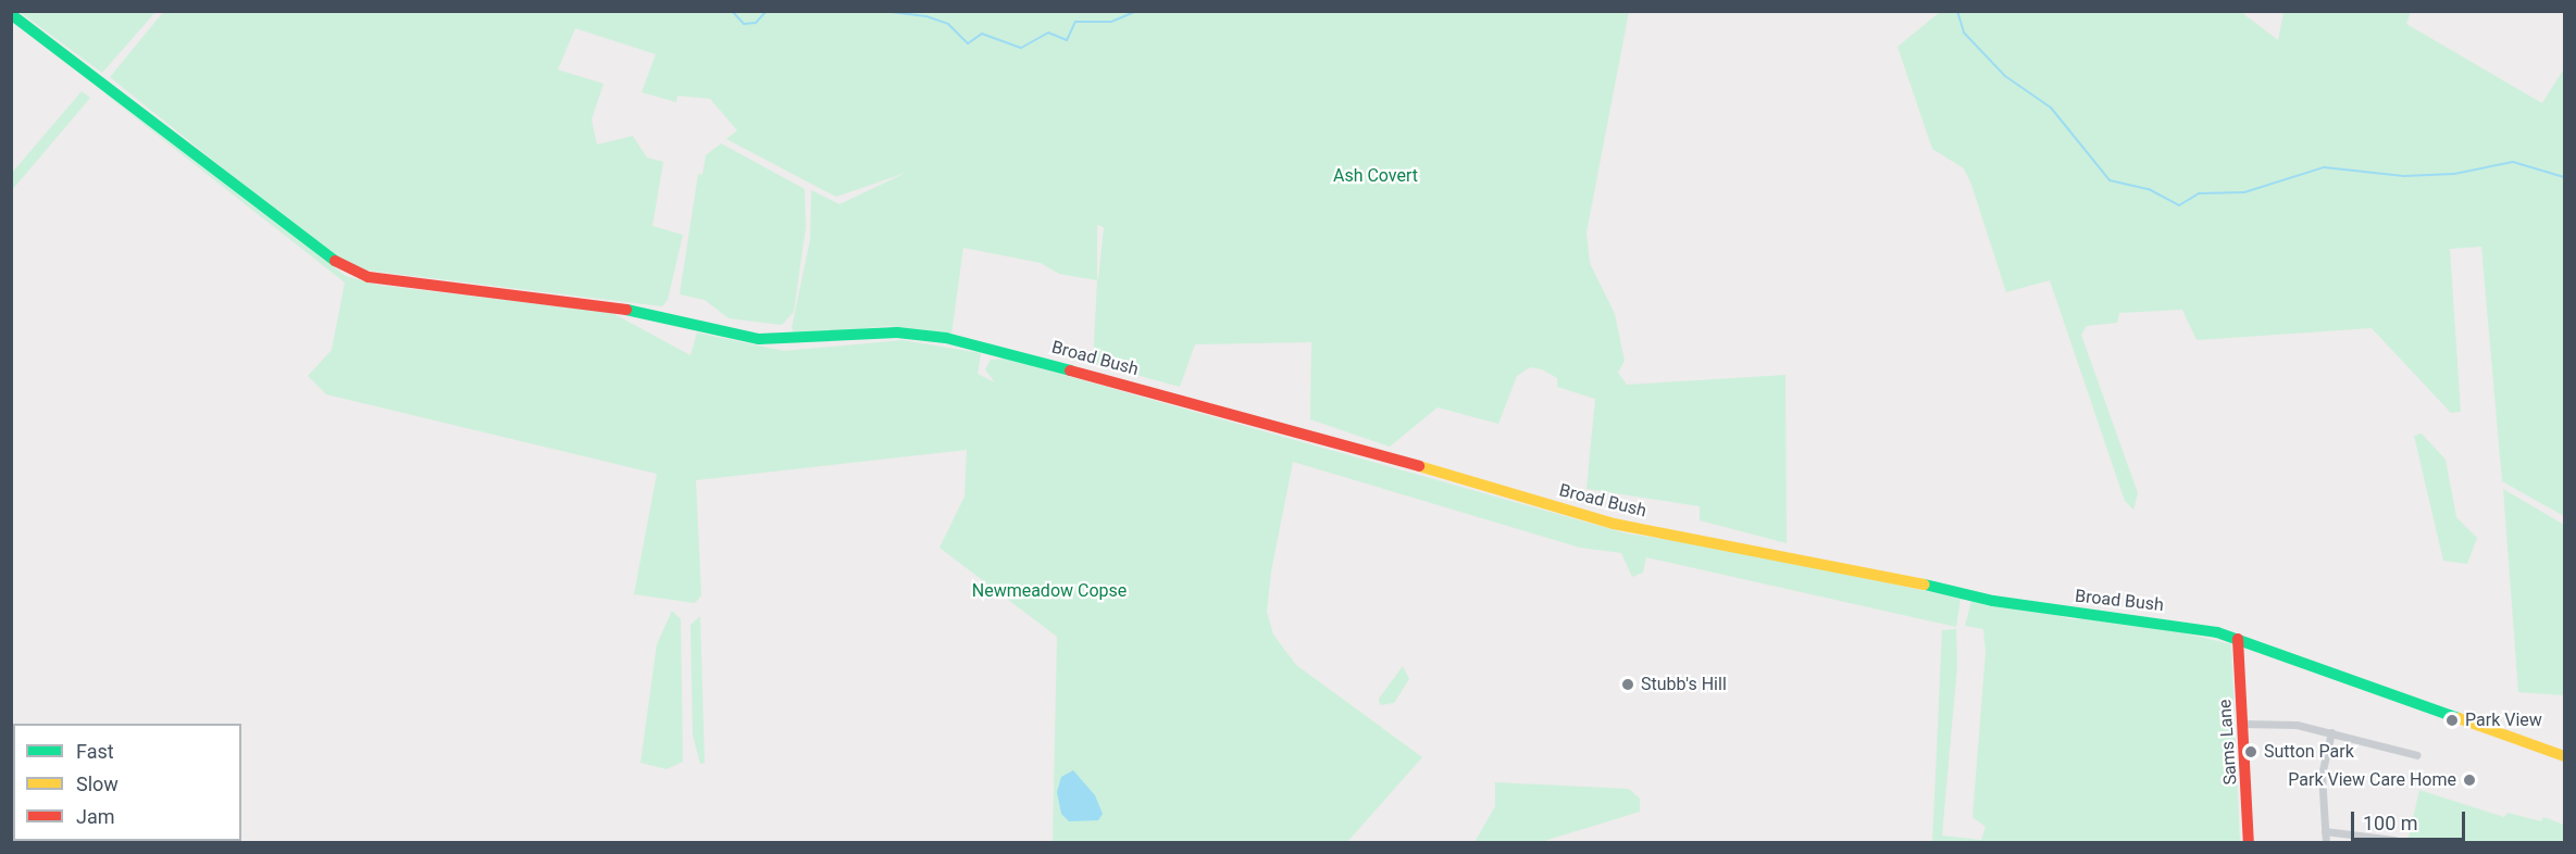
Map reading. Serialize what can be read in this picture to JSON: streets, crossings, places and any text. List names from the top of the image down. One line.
{"streets":{"main road":["Broad Bush","Sams Lane"]},"crossings":[["Broad Bush","Sams Lane"]],"parks":["Ash Covert","Newmeadow Copse"],"places":["Stubb's Hill","Park View","Sutton Park","Park View Care Home"],"legend":["Fast","Slow","Jam"],"scale_bar":"100 m"}
